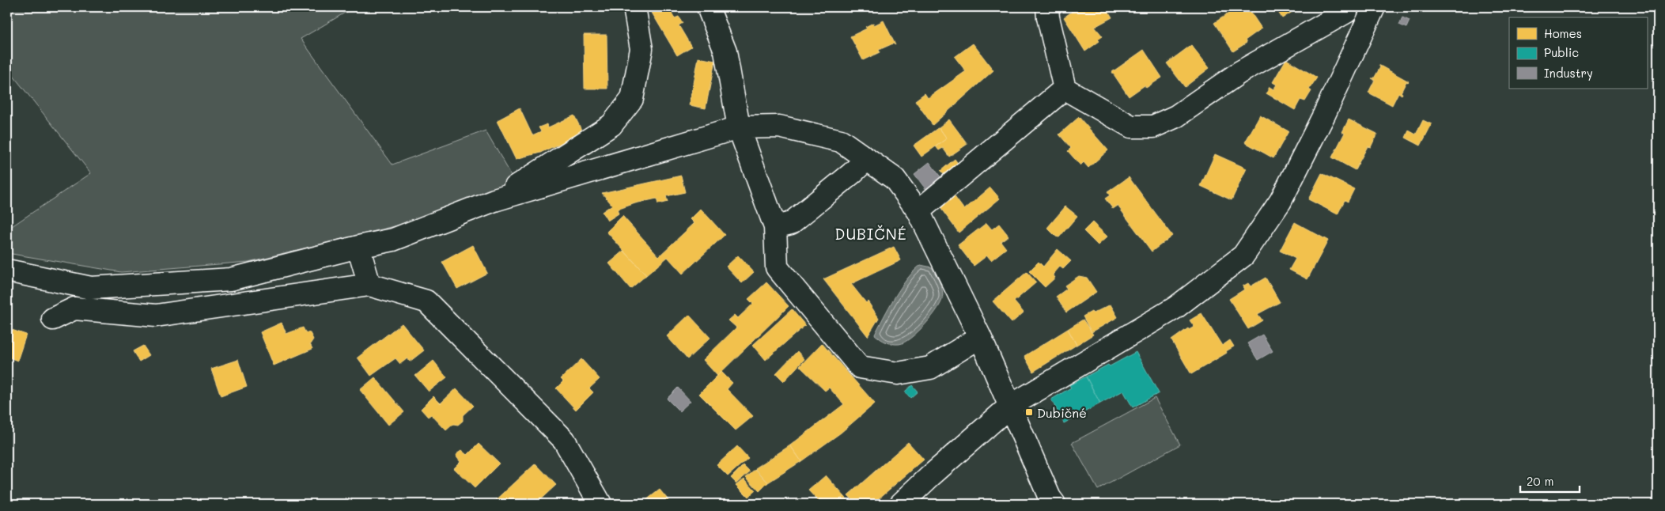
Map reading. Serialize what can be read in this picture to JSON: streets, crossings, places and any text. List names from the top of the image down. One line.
{"districts":["DUBIČNÉ"],"places":{"transit":["Dubičné"]},"legend":["Homes","Public","Industry"],"scale_bar":"20 m"}
